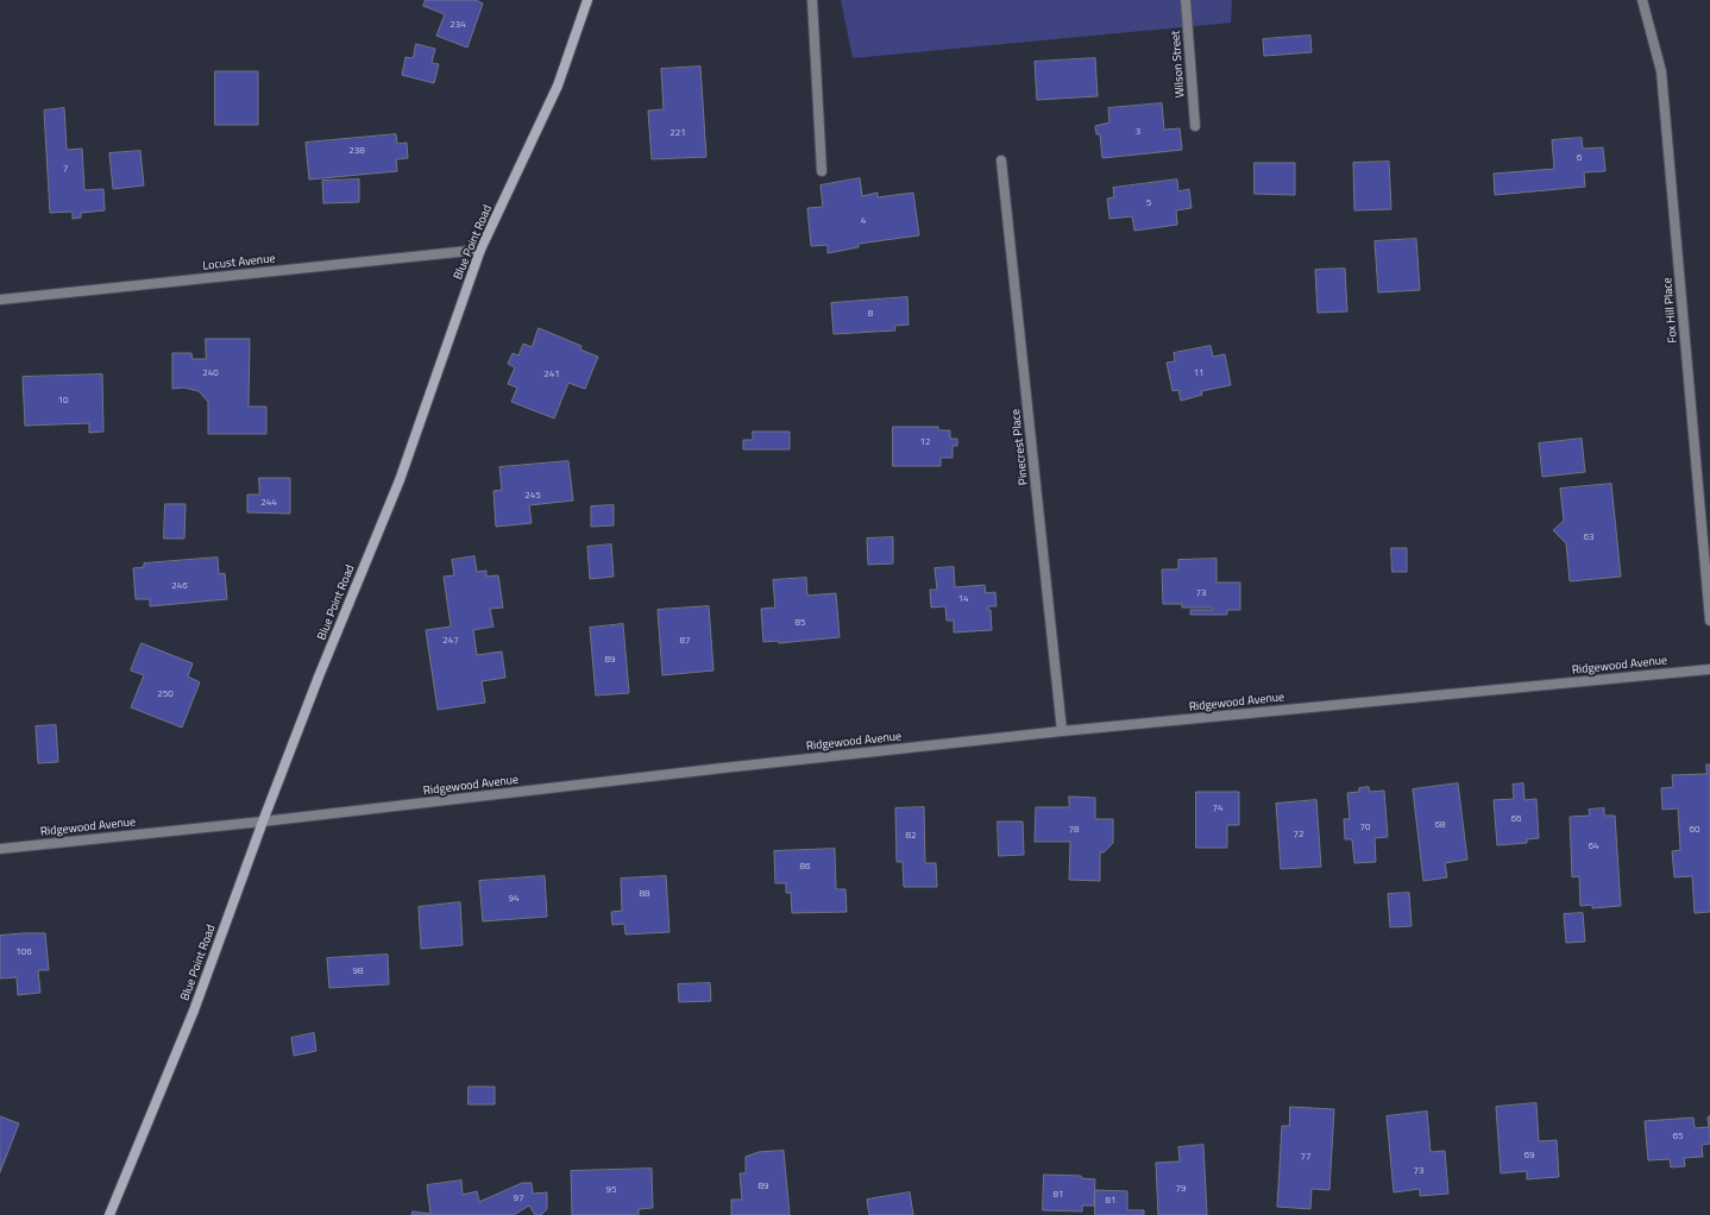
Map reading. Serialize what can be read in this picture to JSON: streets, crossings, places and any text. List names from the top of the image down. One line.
{"streets":{"street":["Wilson Street","Blue Point Road","Locust Avenue","Fox Hill Place","Pinecrest Place","Ridgewood Avenue"]},"crossings":[["Blue Point Road","Locust Avenue"],["Blue Point Road","Ridgewood Avenue"],["Pinecrest Place","Ridgewood Avenue"]],"house_numbers":["234","3","221","238","6","7","5","4","8","240","11","241","10","12","245","244","63","246","73","14","85","247","87","89","250","74","66","68","70","78","60","72","82","64","86","88","94","106","98","65","69","77","73","89","79","95","81","97","81"]}
